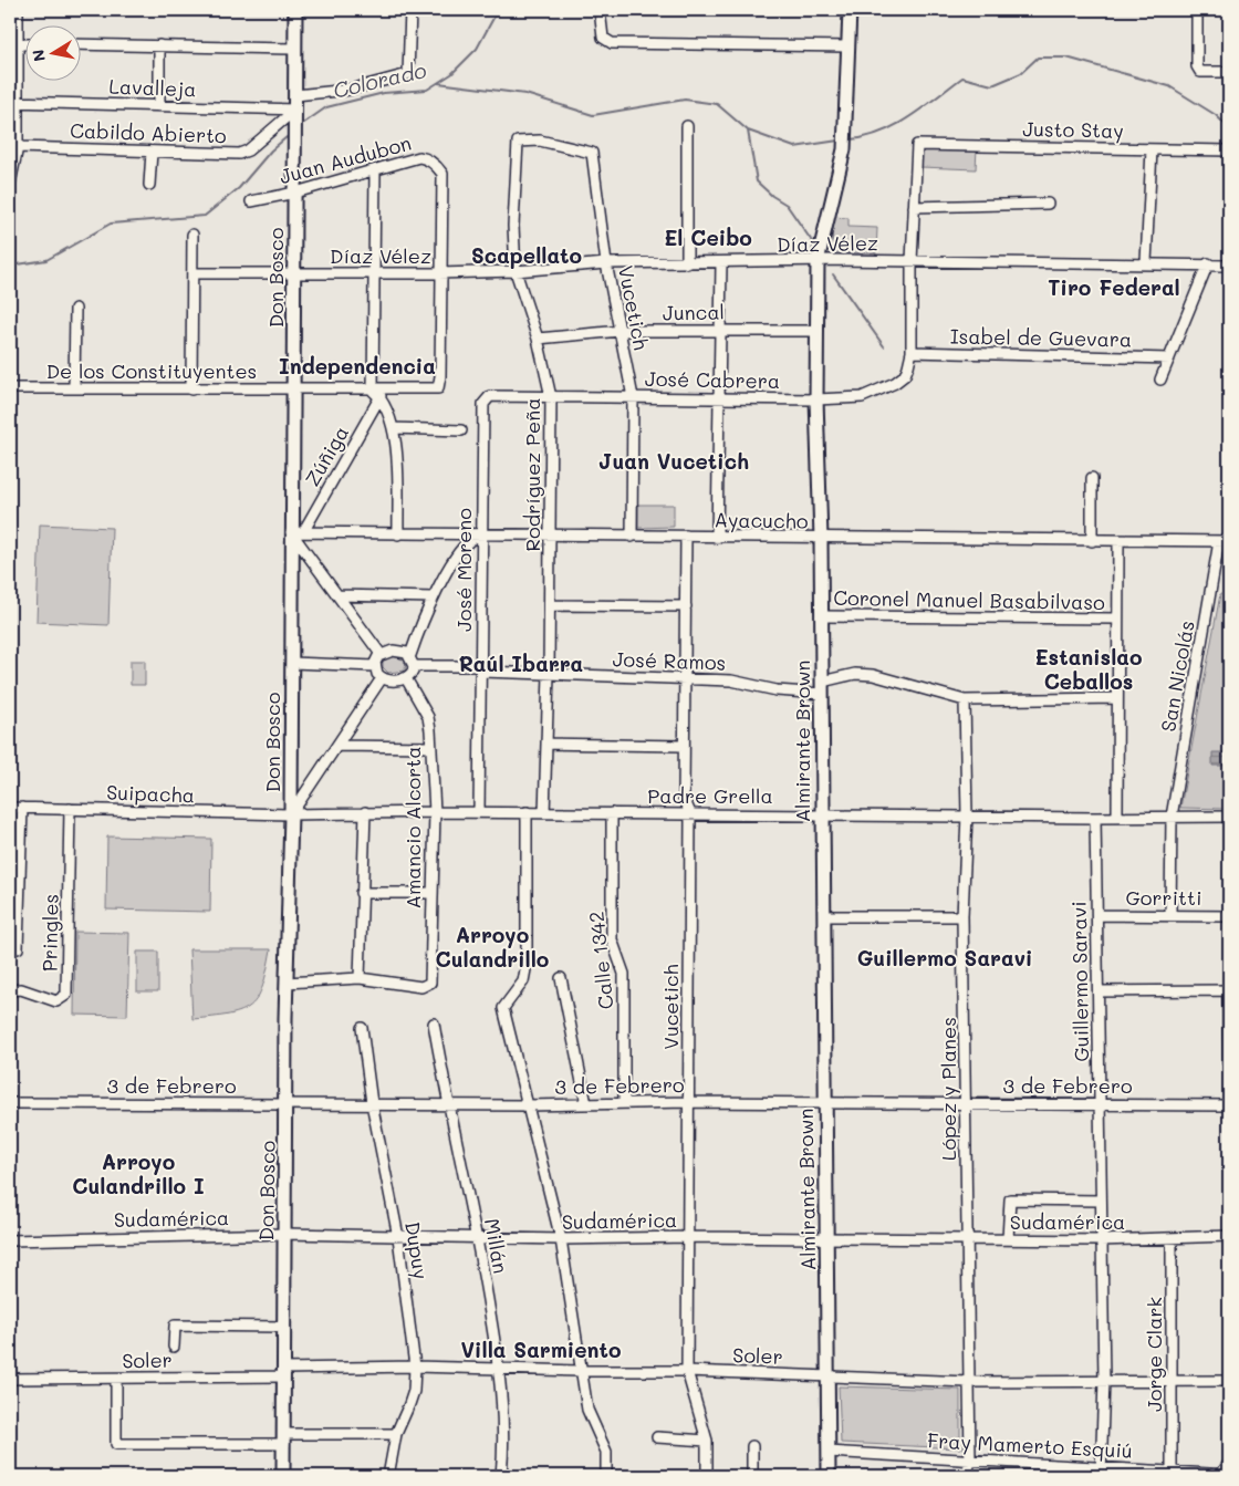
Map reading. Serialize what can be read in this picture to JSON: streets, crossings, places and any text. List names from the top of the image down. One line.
{"streets":{"main road":["Don Bosco","Almirante Brown"],"street":["Lavalleja","Justo Stay","Cabildo Abierto","Juan Audubon","Díaz Vélez","Vucetich","Juncal","Isabel de Guevara","De los Constituyentes","José Cabrera","Zúñiga","Rodríguez Peña","Ayacucho","José Moreno","Coronel Manuel Basabilvaso","José Ramos","San Nicolás","Suipacha","Padre Grella","Amancio Alcorta","Gorritti","Pringles","Calle 1342","Guillermo Saravi","3 de Febrero","López y Planes","Sudamérica","Millán","Dupuy","Jorge Clark","Soler","Fray Mamerto Esquiú"]},"crossings":[["Lavalleja","Cabildo Abierto"],["Lavalleja","Don Bosco"],["Cabildo Abierto","Don Bosco"],["Juan Audubon","Díaz Vélez"],["Juan Audubon","Don Bosco"],["Díaz Vélez","Don Bosco"],["Díaz Vélez","Vucetich"],["Díaz Vélez","Rodríguez Peña"],["Díaz Vélez","Almirante Brown"],["Don Bosco","De los Constituyentes"],["Don Bosco","Zúñiga"],["Don Bosco","Ayacucho"],["Don Bosco","Suipacha"],["Don Bosco","Padre Grella"],["Don Bosco","3 de Febrero"],["Don Bosco","Sudamérica"],["Don Bosco","Soler"],["Vucetich","Juncal"],["Vucetich","José Cabrera"],["Vucetich","Rodríguez Peña"],["Vucetich","Ayacucho"],["Vucetich","José Ramos"],["Vucetich","Padre Grella"],["Vucetich","3 de Febrero"],["Vucetich","Sudamérica"],["Vucetich","Soler"],["Juncal","Rodríguez Peña"],["Juncal","Almirante Brown"],["Isabel de Guevara","José Cabrera"],["José Cabrera","Rodríguez Peña"],["José Cabrera","José Moreno"],["José Cabrera","Almirante Brown"],["Zúñiga","Ayacucho"],["Rodríguez Peña","Ayacucho"],["Rodríguez Peña","José Ramos"],["Rodríguez Peña","Padre Grella"],["Ayacucho","José Moreno"],["Ayacucho","San Nicolás"],["Ayacucho","Almirante Brown"],["José Moreno","José Ramos"],["José Moreno","Padre Grella"],["Coronel Manuel Basabilvaso","Almirante Brown"],["José Ramos","Almirante Brown"],["José Ramos","Amancio Alcorta"],["José Ramos","López y Planes"],["San Nicolás","Padre Grella"],["San Nicolás","Gorritti"],["Almirante Brown","Padre Grella"],["Almirante Brown","3 de Febrero"],["Almirante Brown","Sudamérica"],["Almirante Brown","Soler"],["Almirante Brown","Fray Mamerto Esquiú"],["Suipacha","Padre Grella"],["Suipacha","Pringles"],["Padre Grella","Amancio Alcorta"],["Padre Grella","Calle 1342"],["Padre Grella","Guillermo Saravi"],["Padre Grella","López y Planes"],["Gorritti","Guillermo Saravi"],["Calle 1342","3 de Febrero"],["Guillermo Saravi","3 de Febrero"],["Guillermo Saravi","Sudamérica"],["Guillermo Saravi","Soler"],["Guillermo Saravi","Fray Mamerto Esquiú"],["3 de Febrero","López y Planes"],["3 de Febrero","Millán"],["3 de Febrero","Dupuy"],["López y Planes","Sudamérica"],["López y Planes","Soler"],["López y Planes","Fray Mamerto Esquiú"],["Sudamérica","Millán"],["Sudamérica","Dupuy"],["Sudamérica","Jorge Clark"],["Millán","Soler"],["Dupuy","Soler"],["Jorge Clark","Soler"],["Jorge Clark","Fray Mamerto Esquiú"]],"districts":["El Ceibo","Scapellato","Tiro Federal","Independencia","Juan Vucetich","Estanislao Ceballos","Raúl Ibarra","Arroyo Culandrillo","Guillermo Saravi","Arroyo Culandrillo I","Villa Sarmiento"],"water":["Colorado"],"north":"left"}
